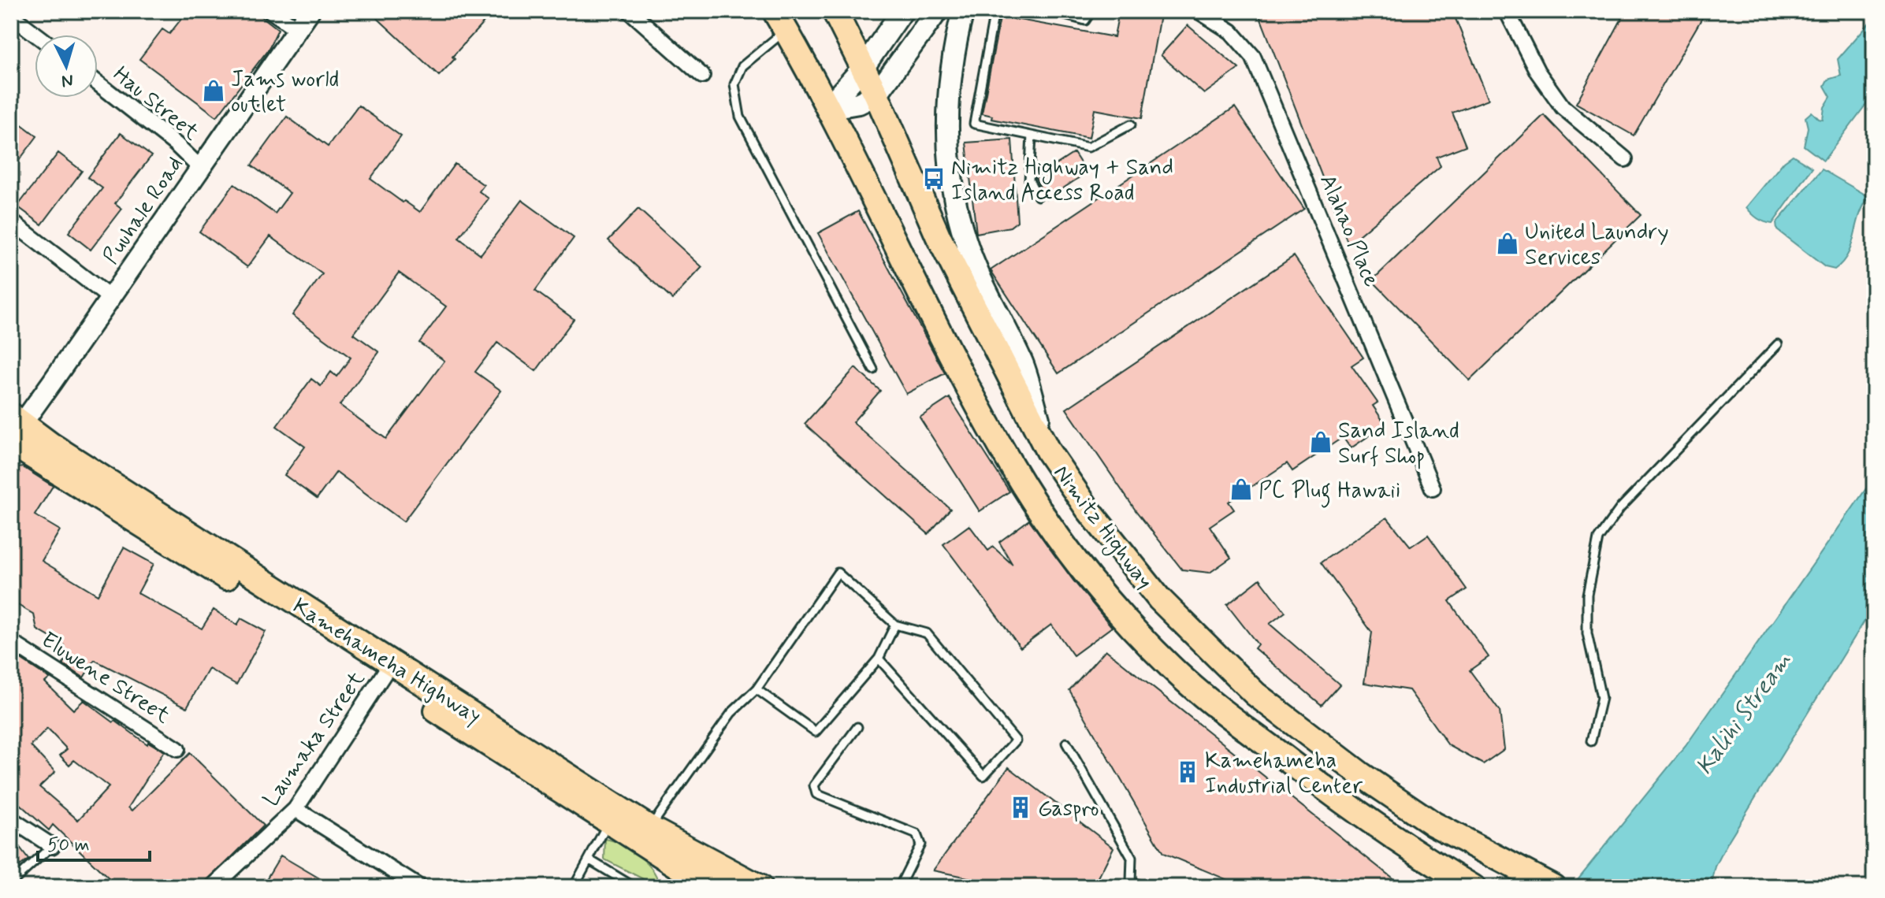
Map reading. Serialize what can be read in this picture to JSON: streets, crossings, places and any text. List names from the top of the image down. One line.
{"streets":{"main road":["Nimitz Highway","Kamehameha Highway"],"street":["Hau Street","Puuhale Road","Alahao Place","Eluwene Street","Laumaka Street"]},"crossings":[["Hau Street","Puuhale Road"],["Puuhale Road","Kamehameha Highway"],["Kamehameha Highway","Laumaka Street"]],"water":["Kalihi Stream"],"places":{"shop":["Jams world outlet","United Laundry Services","Sand Island Surf Shop","PC Plug Hawaii"],"bus stop":["Nimitz Highway + Sand Island Access Road"],"building":["Kamehameha Industrial Center","Gaspro"]},"scale_bar":"50 m","north":"bottom"}
